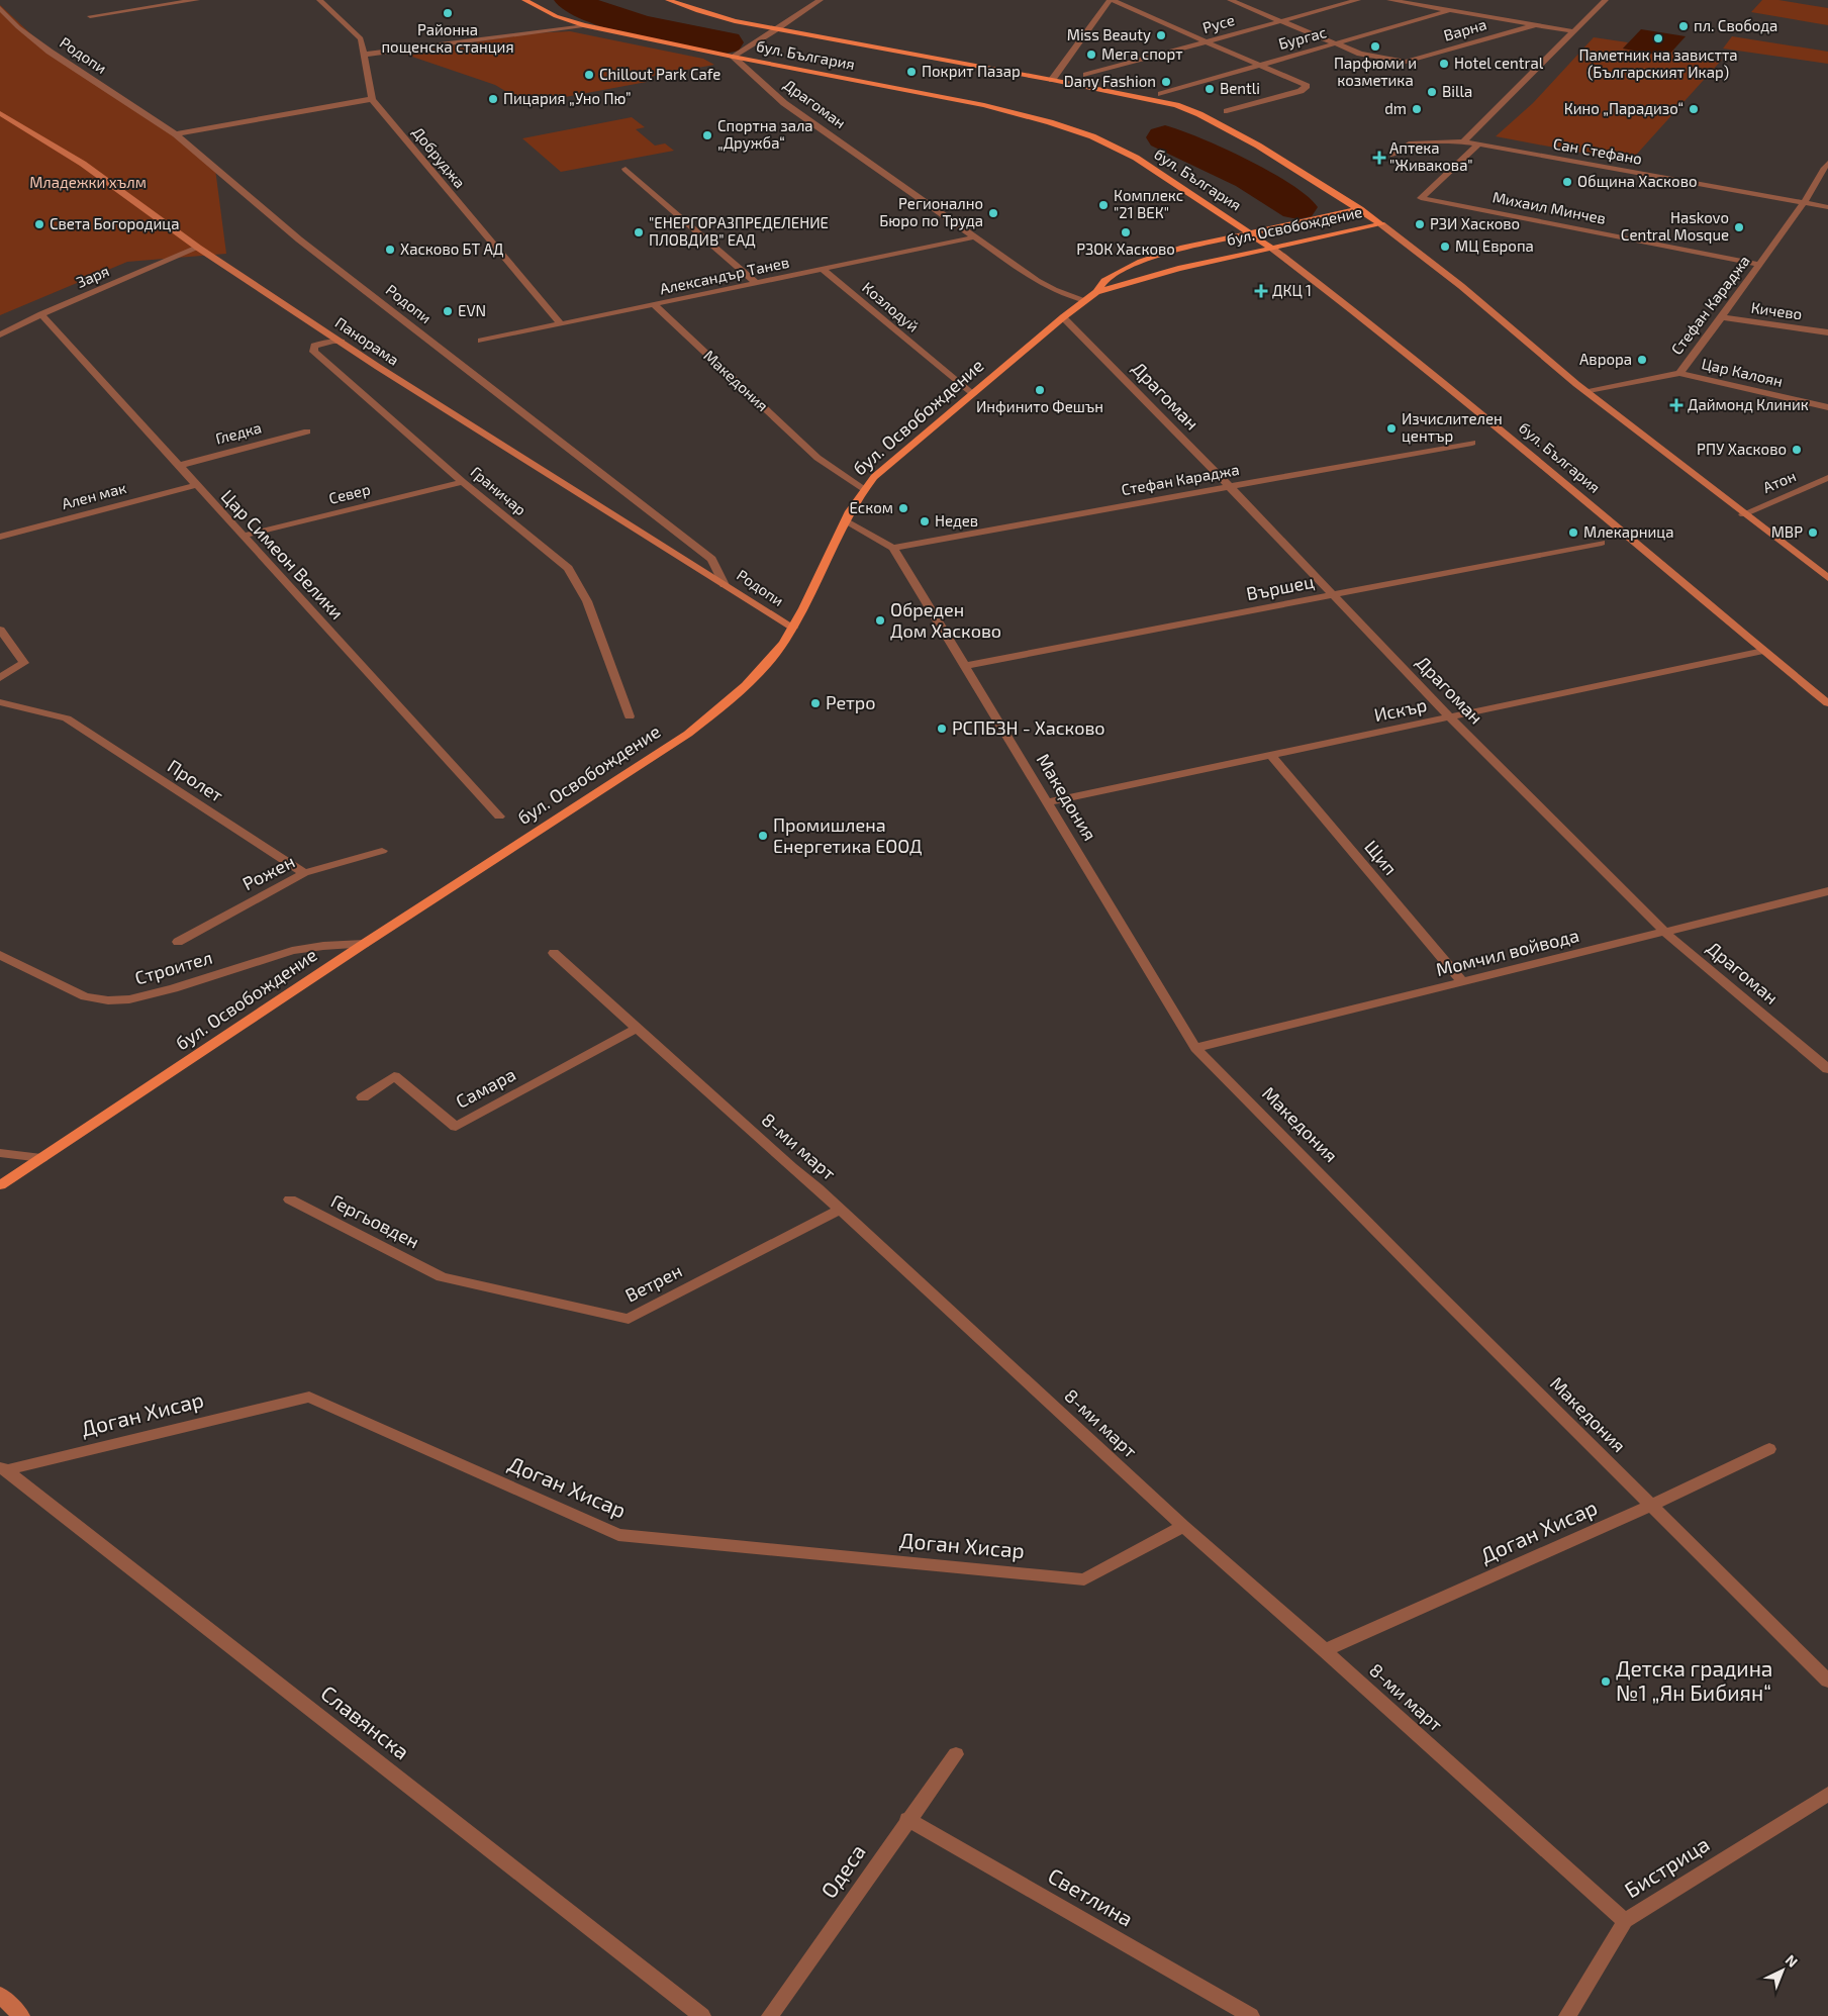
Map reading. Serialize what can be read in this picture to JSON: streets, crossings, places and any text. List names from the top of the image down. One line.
{"streets":{"main road":["бул. България","бул. Освобождение"],"street":["Русе","Варна","Бургас","Родопи","Драгоман","Сан Стефано","Добруджа","Михаил Минчев","Александър Танев","Заря","Стефан Караджа","Козлодуй","Кичево","Панорама","Цар Калоян","Македония","Гледка","Атон","Граничар","Север","Ален мак","Цар Симеон Велики","Вършец","Искър","Пролет","Щип","Рожен","Момчил войвода","Строител","Самара","8-ми март","Гергьовден","Ветрен","Доган Хисар","Славянска","Бистрица","Одеса","Светлина"]},"crossings":[["Варна","Бургас"],["Родопи","бул. Освобождение"],["Родопи","Панорама"],["бул. България","Драгоман"],["бул. България","бул. Освобождение"],["бул. България","Стефан Караджа"],["бул. България","Атон"],["бул. България","Искър"],["Драгоман","бул. Освобождение"],["Драгоман","Александър Танев"],["Драгоман","Стефан Караджа"],["Драгоман","Вършец"],["Драгоман","Искър"],["Драгоман","Момчил войвода"],["Сан Стефано","Михаил Минчев"],["Сан Стефано","Стефан Караджа"],["Добруджа","Александър Танев"],["Михаил Минчев","Стефан Караджа"],["бул. Освобождение","Козлодуй"],["бул. Освобождение","Македония"],["бул. Освобождение","Строител"],["Александър Танев","Козлодуй"],["Александър Танев","Македония"],["Заря","Панорама"],["Заря","Цар Симеон Велики"],["Стефан Караджа","Кичево"],["Стефан Караджа","Цар Калоян"],["Стефан Караджа","Македония"],["Панорама","Граничар"],["Македония","Вършец"],["Македония","Искър"],["Македония","Момчил войвода"],["Македония","Доган Хисар"],["Гледка","Цар Симеон Велики"],["Граничар","Север"],["Север","Цар Симеон Велики"],["Ален мак","Цар Симеон Велики"],["Искър","Щип"],["Пролет","Рожен"],["Щип","Момчил войвода"],["Самара","8-ми март"],["8-ми март","Ветрен"],["8-ми март","Доган Хисар"],["8-ми март","Бистрица"],["Гергьовден","Ветрен"],["Доган Хисар","Славянска"],["Одеса","Светлина"]],"parks":["Младежки хълм"],"places":{"other":["Районна пощенска станция","пл. Свобода","Miss Beauty","Паметник на завистта (Българският Икар)","Парфюми и козметика","Мега спорт","Hotel central","Покрит Пазар","Chillout Park Cafe","Dany Fashion","Bentli","Billa","Пицария „Уно Пю”","dm","Кино „Парадизо“","Спортна зала „Дружба“","Община Хасково","Комплекс \"21 ВЕК\"","Регионално Бюро по Труда","Света Богородица","РЗИ Хасково","Haskovo Central Mosque","\"ЕНЕРГОРАЗПРЕДЕЛЕНИЕ ПЛОВДИВ\" ЕАД","РЗОК Хасково","МЦ Европа","Хасково БТ АД","EVN","Аврора","Инфинито Фешън","Изчислителен център","РПУ Хасково","Еском","Недев","Млекарница","МВР","Обреден Дом Хасково","Ретро","РСПБЗН - Хасково","Промишлена Енергетика ЕООД","Детска градина №1 „Ян Бибиян“"],"health":["Аптека \"Живакова\"","ДКЦ 1","Даймонд Клиник"]},"north":"top right"}
